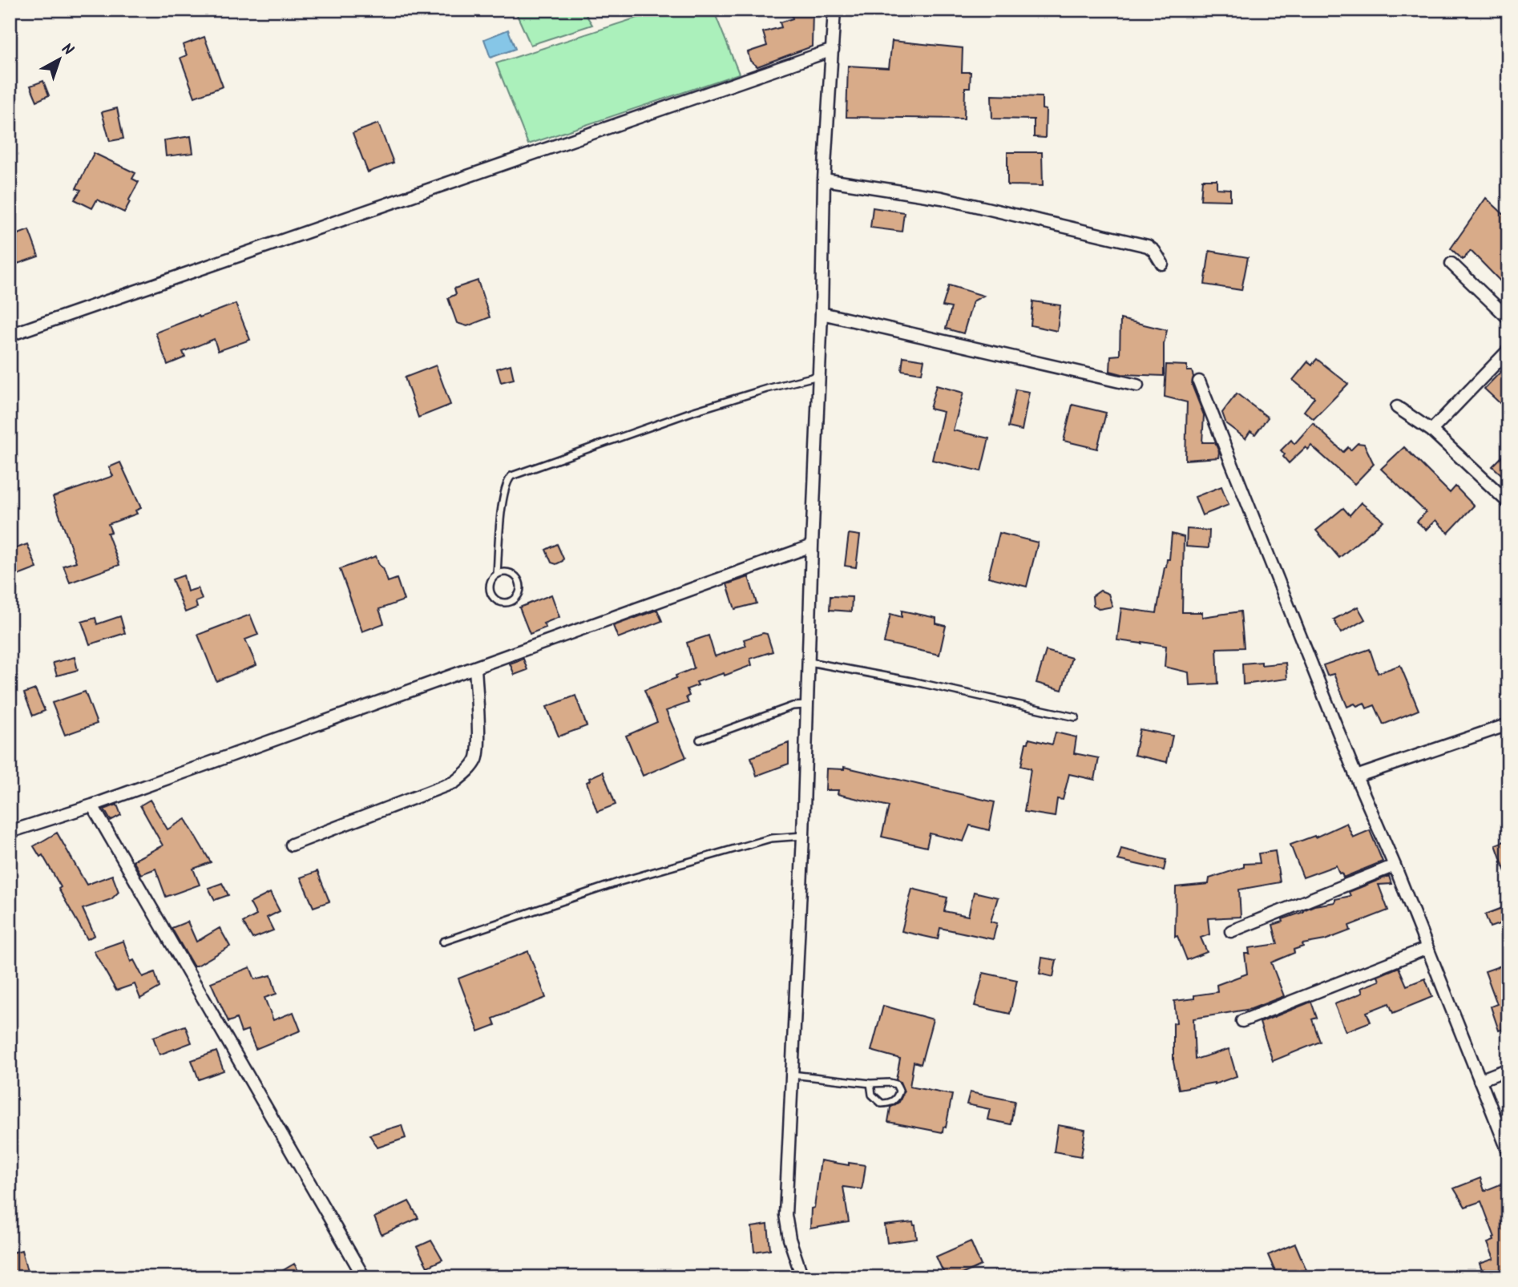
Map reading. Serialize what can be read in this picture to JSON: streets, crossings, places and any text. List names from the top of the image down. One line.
{"north":"top right"}
